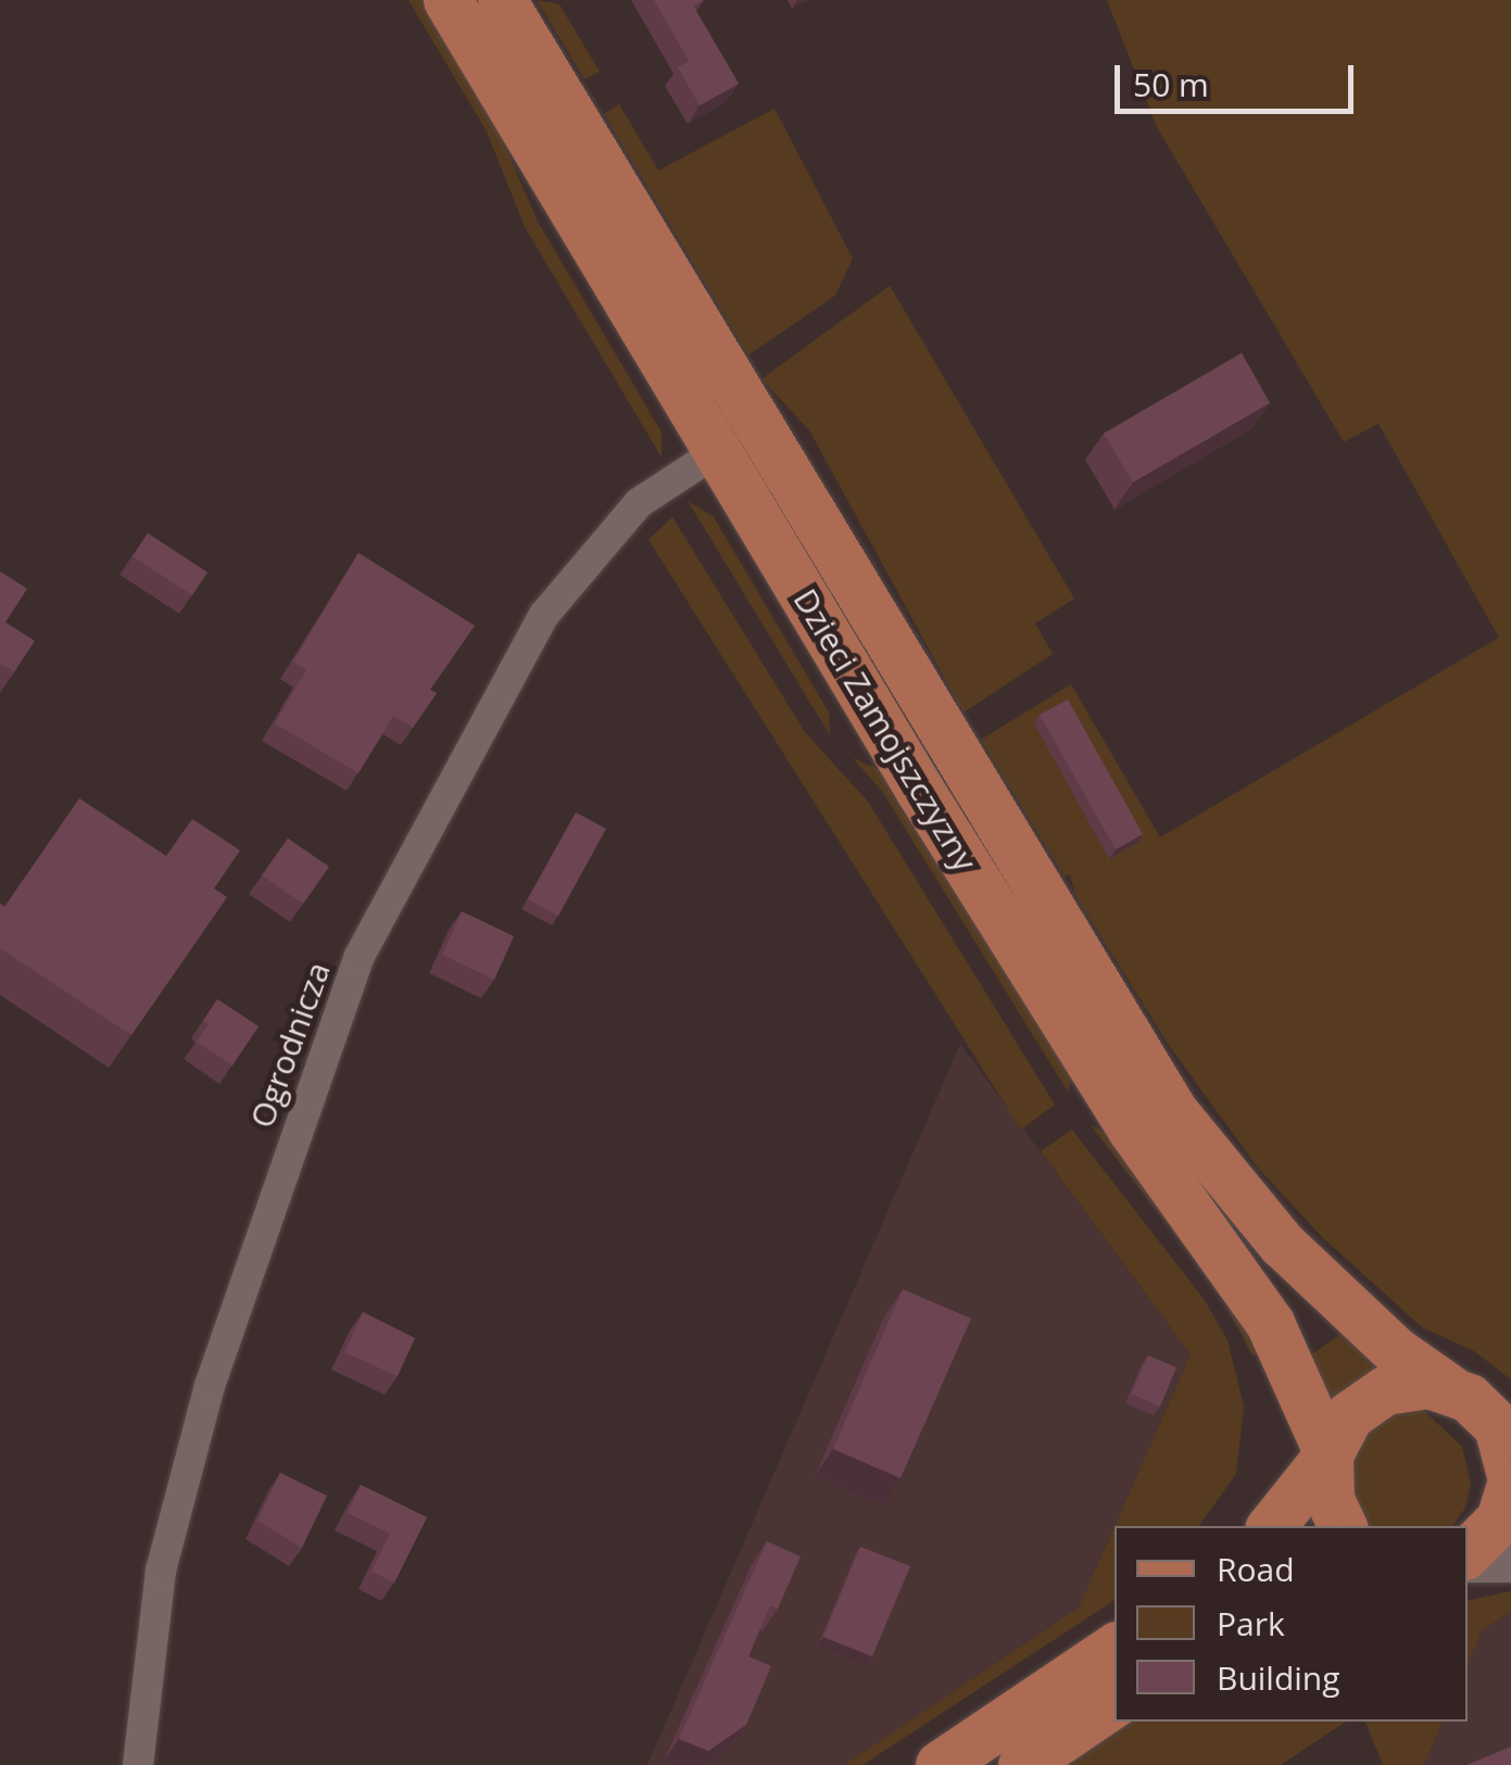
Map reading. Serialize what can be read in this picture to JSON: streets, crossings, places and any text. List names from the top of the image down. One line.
{"streets":{"main road":["Dzieci Zamojszczyzny"],"street":["Ogrodnicza"]},"crossings":[["Dzieci Zamojszczyzny","Ogrodnicza"]],"legend":["Road","Park","Building"],"scale_bar":"50 m"}
